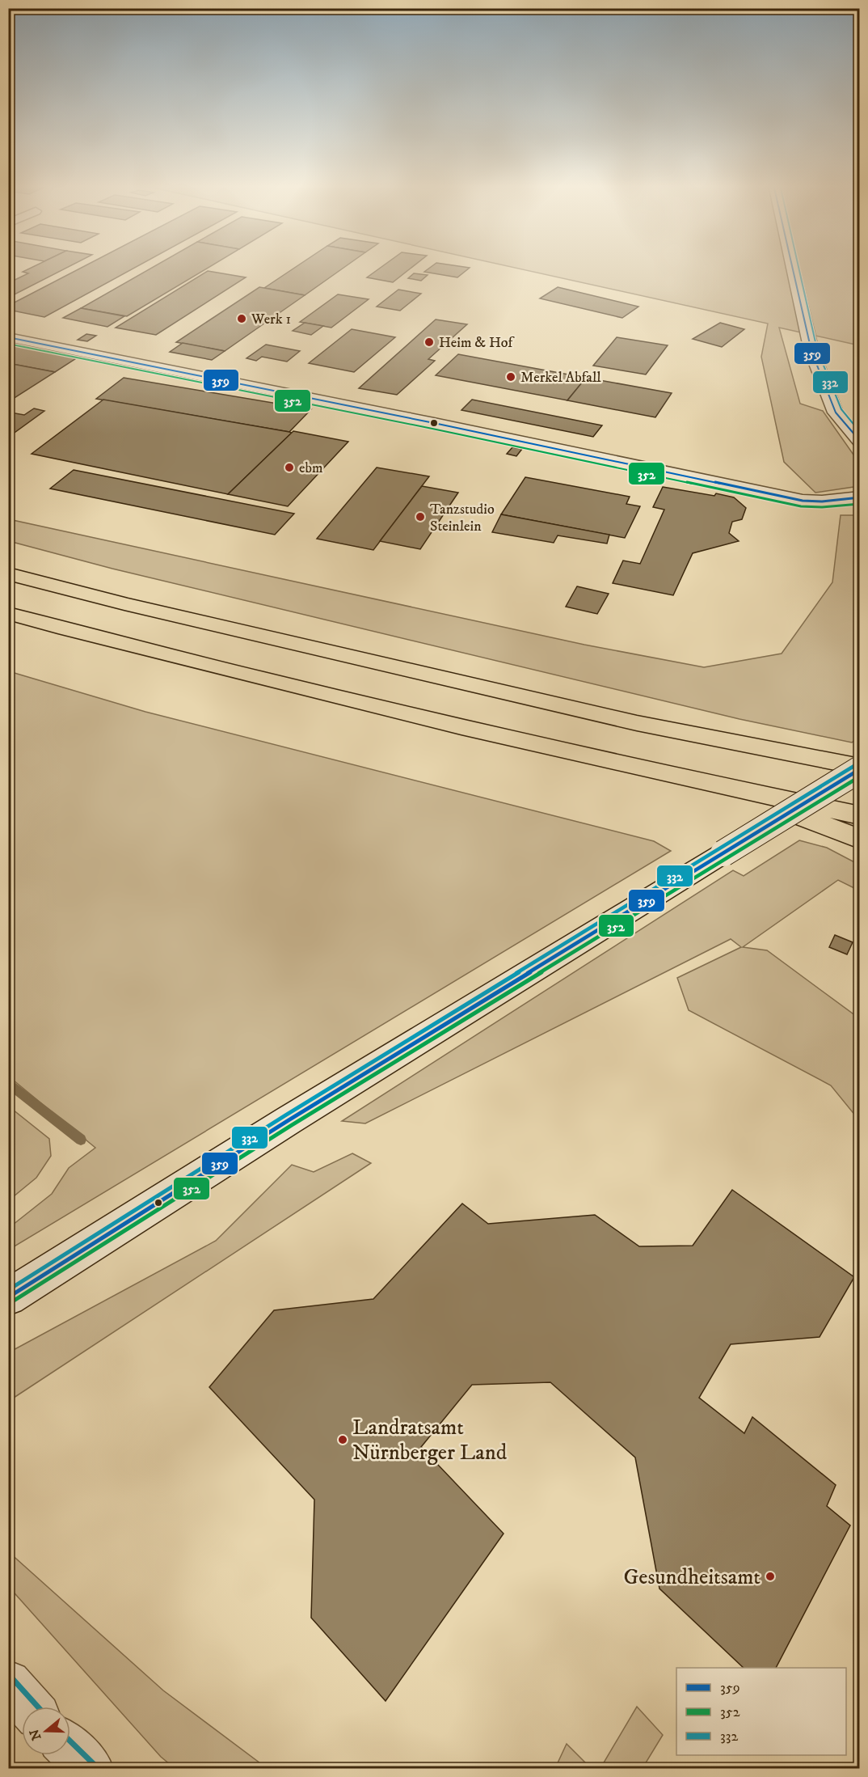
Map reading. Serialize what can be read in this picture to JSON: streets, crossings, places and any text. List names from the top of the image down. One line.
{"places":["Werk 1","Heim & Hof","Merkel Abfall","ebm","Tanzstudio Steinlein","Landratsamt Nürnberger Land","Gesundheitsamt"],"lines":["transit line 359","transit line 332","transit line 352"],"legend":["359","352","332"],"north":"left"}
